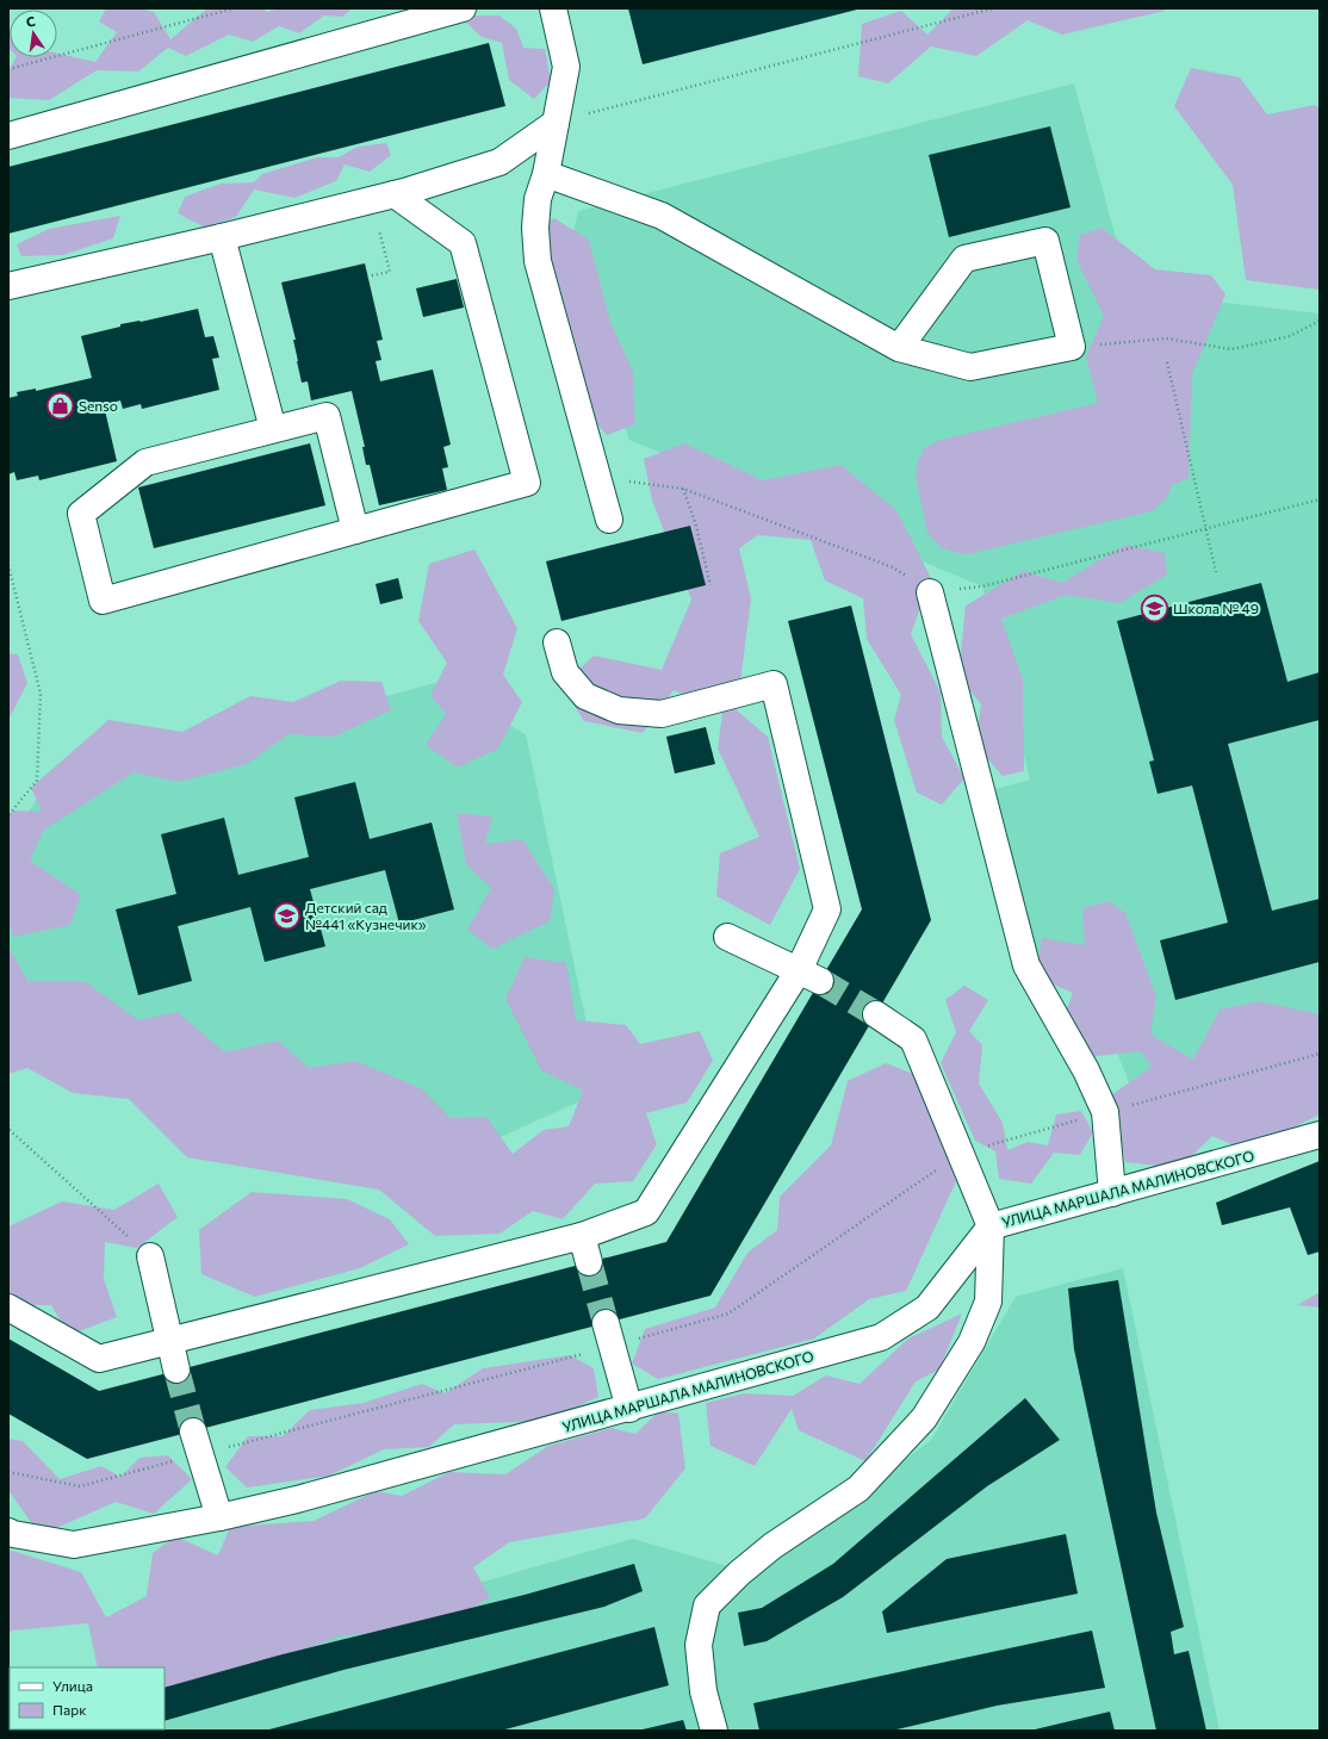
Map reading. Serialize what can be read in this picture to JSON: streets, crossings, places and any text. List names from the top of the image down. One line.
{"streets":{"street":["УЛИЦА МАРШАЛА МАЛИНОВСКОГО"]},"places":{"shop":["Senso"],"school or university":["Школа № 49","Детский сад №441 «Кузнечик»"]},"legend":["Улица","Парк"],"north":"top"}
